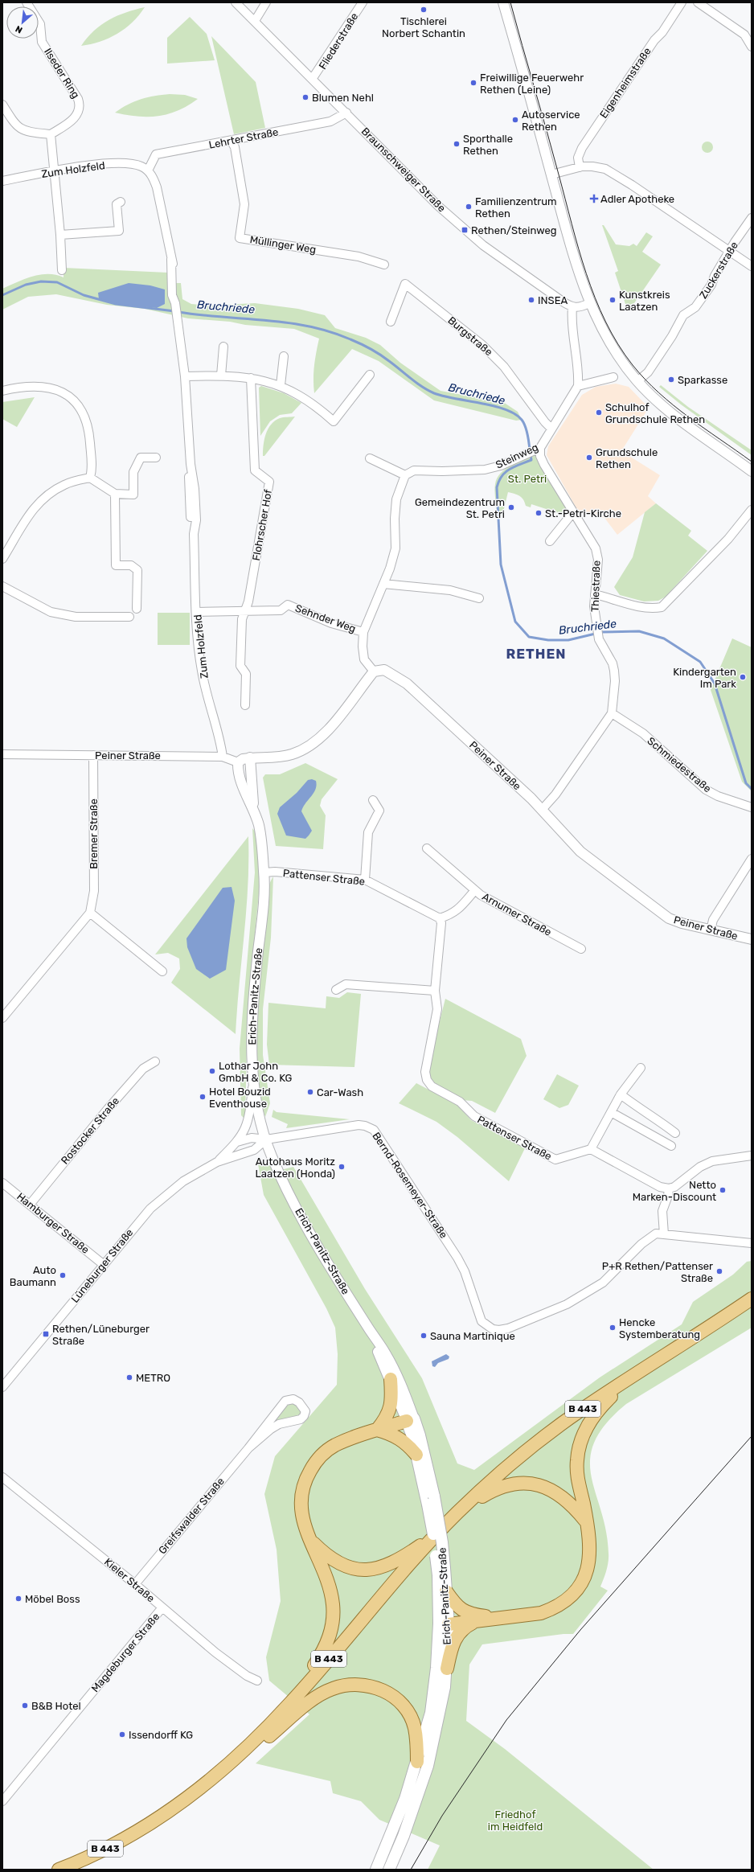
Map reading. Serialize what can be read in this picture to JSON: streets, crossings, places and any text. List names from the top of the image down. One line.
{"streets":{"main road":["Erich-Panitz-Straße","B 443"],"street":["Fliederstraße","Ilseder Ring","Eigenheimstraße","Lehrter Straße","Zum Holzfeld","Braunschweiger Straße","Müllinger Weg","Zuckerstraße","Burgstraße","Steinweg","Flohrscher Hof","Thiestraße","Sehnder Weg","Peiner Straße","Schmiedestraße","Bremer Straße","Pattenser Straße","Arnumer Straße","Rostocker Straße","Bernd-Rosemeyer-Straße","Hamburger Straße","Lüneburger Straße","Greifswalder Straße","Kieler Straße","Magdeburger Straße"]},"crossings":[["Fliederstraße","Braunschweiger Straße"],["Lehrter Straße","Zum Holzfeld"],["Lehrter Straße","Braunschweiger Straße"],["Lehrter Straße","Müllinger Weg"],["Zum Holzfeld","Peiner Straße"],["Burgstraße","Steinweg"],["Steinweg","Thiestraße"],["Flohrscher Hof","Sehnder Weg"],["Thiestraße","Peiner Straße"],["Thiestraße","Schmiedestraße"],["Peiner Straße","Bremer Straße"],["Peiner Straße","Erich-Panitz-Straße"],["Pattenser Straße","Erich-Panitz-Straße"],["Erich-Panitz-Straße","Bernd-Rosemeyer-Straße"],["Erich-Panitz-Straße","Lüneburger Straße"],["Rostocker Straße","Hamburger Straße"],["Bernd-Rosemeyer-Straße","Lüneburger Straße"],["Hamburger Straße","Lüneburger Straße"],["Greifswalder Straße","Kieler Straße"],["Kieler Straße","Magdeburger Straße"]],"districts":["RETHEN"],"water":["Bruchriede"],"parks":["St. Petri","Friedhof im Heidfeld"],"places":{"other":["Tischlerei Norbert Schantin","Freiwillige Feuerwehr Rethen (Leine)","Blumen Nehl","Autoservice Rethen","Sporthalle Rethen","Familienzentrum Rethen","INSEA","Kunstkreis Laatzen","Sparkasse","Schulhof Grundschule Rethen","Grundschule Rethen","Gemeindezentrum St. Petri","St.-Petri-Kirche","Kindergarten Im Park","Lothar John GmbH & Co. KG","Car-Wash","Hotel Bouzid Eventhouse","Autohaus Moritz Laatzen (Honda)","Netto Marken-Discount","P+R Rethen/Pattenser Straße","Auto Baumann","Hencke Systemberatung","Sauna Martinique","METRO","Möbel Boss","B&B Hotel","Issendorff KG"],"health":["Adler Apotheke"],"transit":["Rethen/Steinweg","Rethen/Lüneburger Straße"]},"north":"bottom left"}
